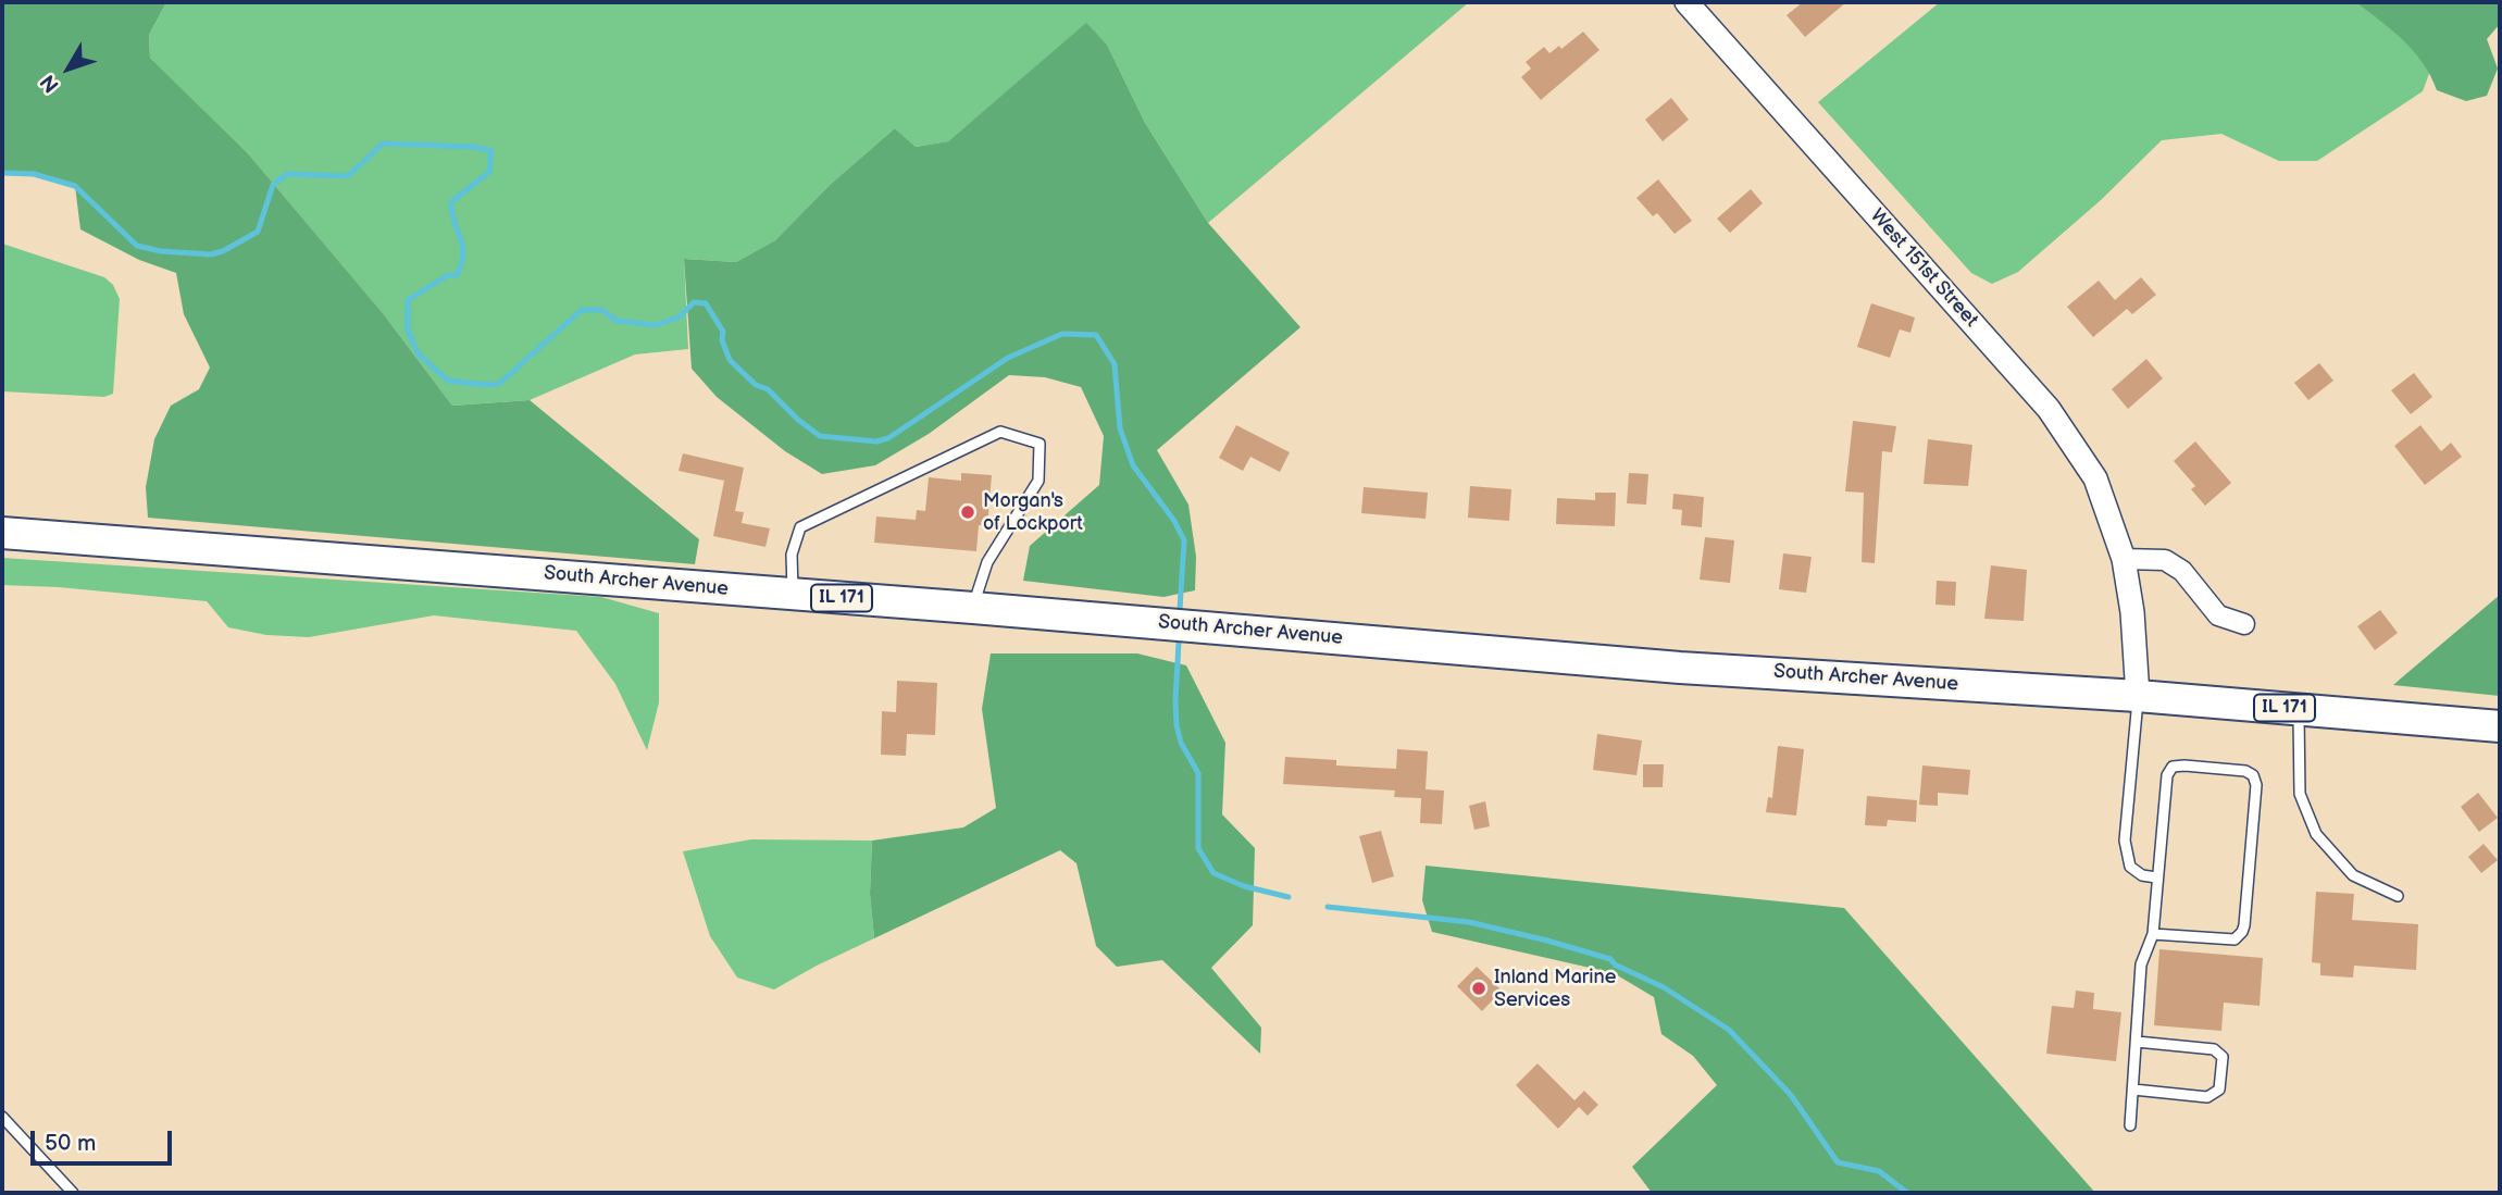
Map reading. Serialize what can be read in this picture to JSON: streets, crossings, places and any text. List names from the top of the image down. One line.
{"streets":{"main road":["South Archer Avenue","IL 171"],"street":["West 151st Street"]},"crossings":[["West 151st Street","South Archer Avenue"]],"places":["Morgan's of Lockport","Inland Marine Services"],"scale_bar":"50 m","north":"bottom left"}
